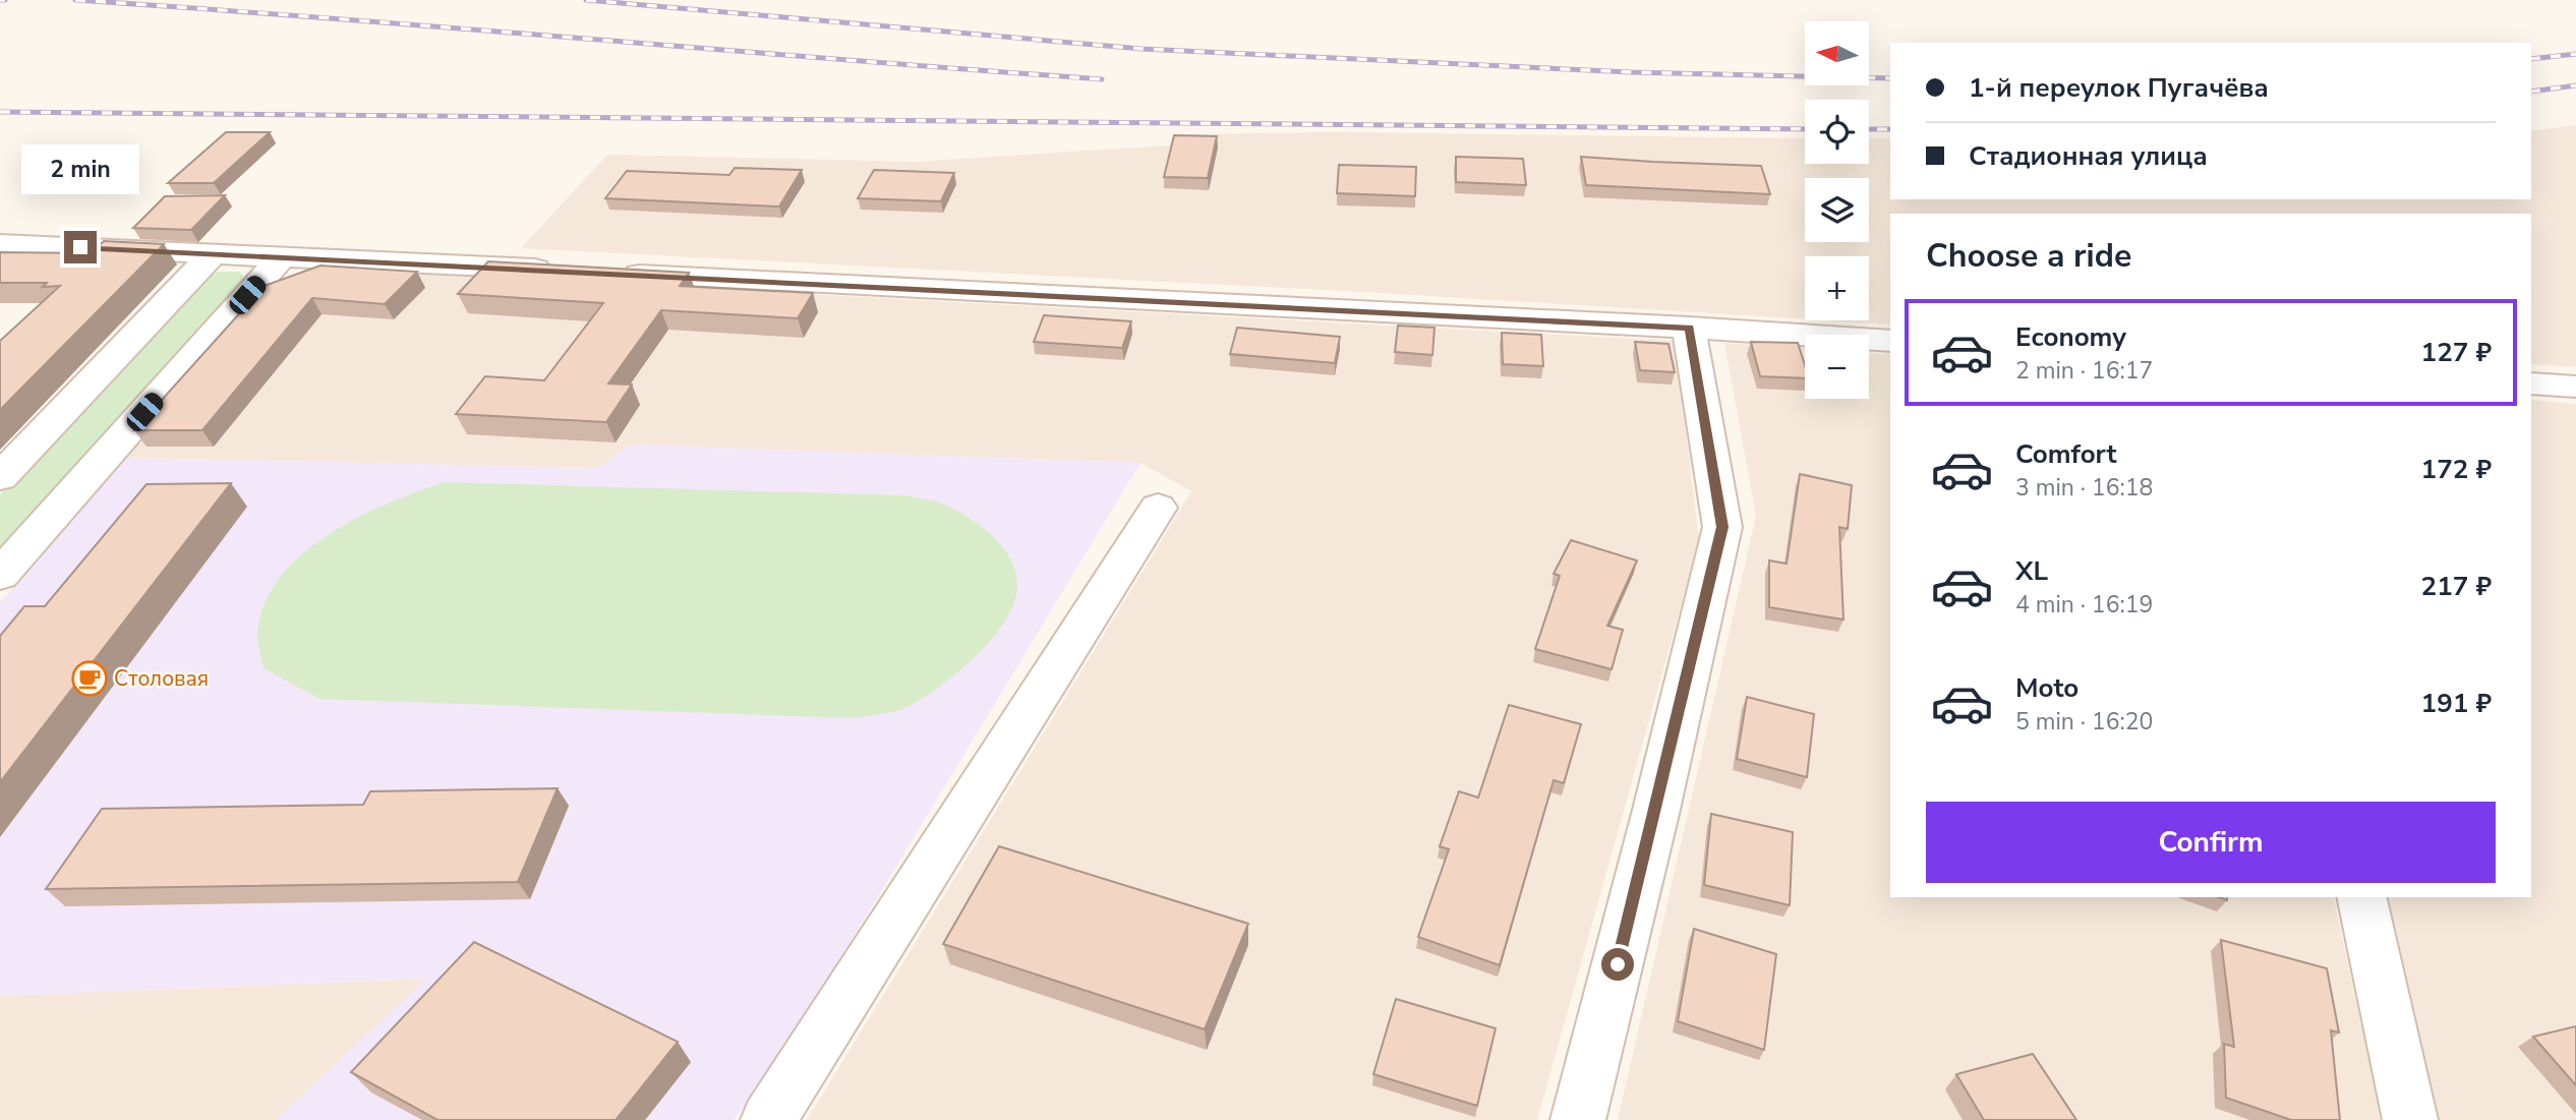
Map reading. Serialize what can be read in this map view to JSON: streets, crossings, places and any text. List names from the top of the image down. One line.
{"places":{"cafe":["Столовая"]},"north":"left","page":{"map_buttons":["+","−"],"banner":["1-й переулок Пугачёва","Стадионная улица"],"bubble":"2 min","heading":"Choose a ride","list":[{"name":"Economy","note":"2 min · 16:17","value":"127 ₽"},{"name":"Comfort","note":"3 min · 16:18","value":"172 ₽"},{"name":"XL","note":"4 min · 16:19","value":"217 ₽"},{"name":"Moto","note":"5 min · 16:20","value":"191 ₽"}],"buttons":"Confirm"}}
